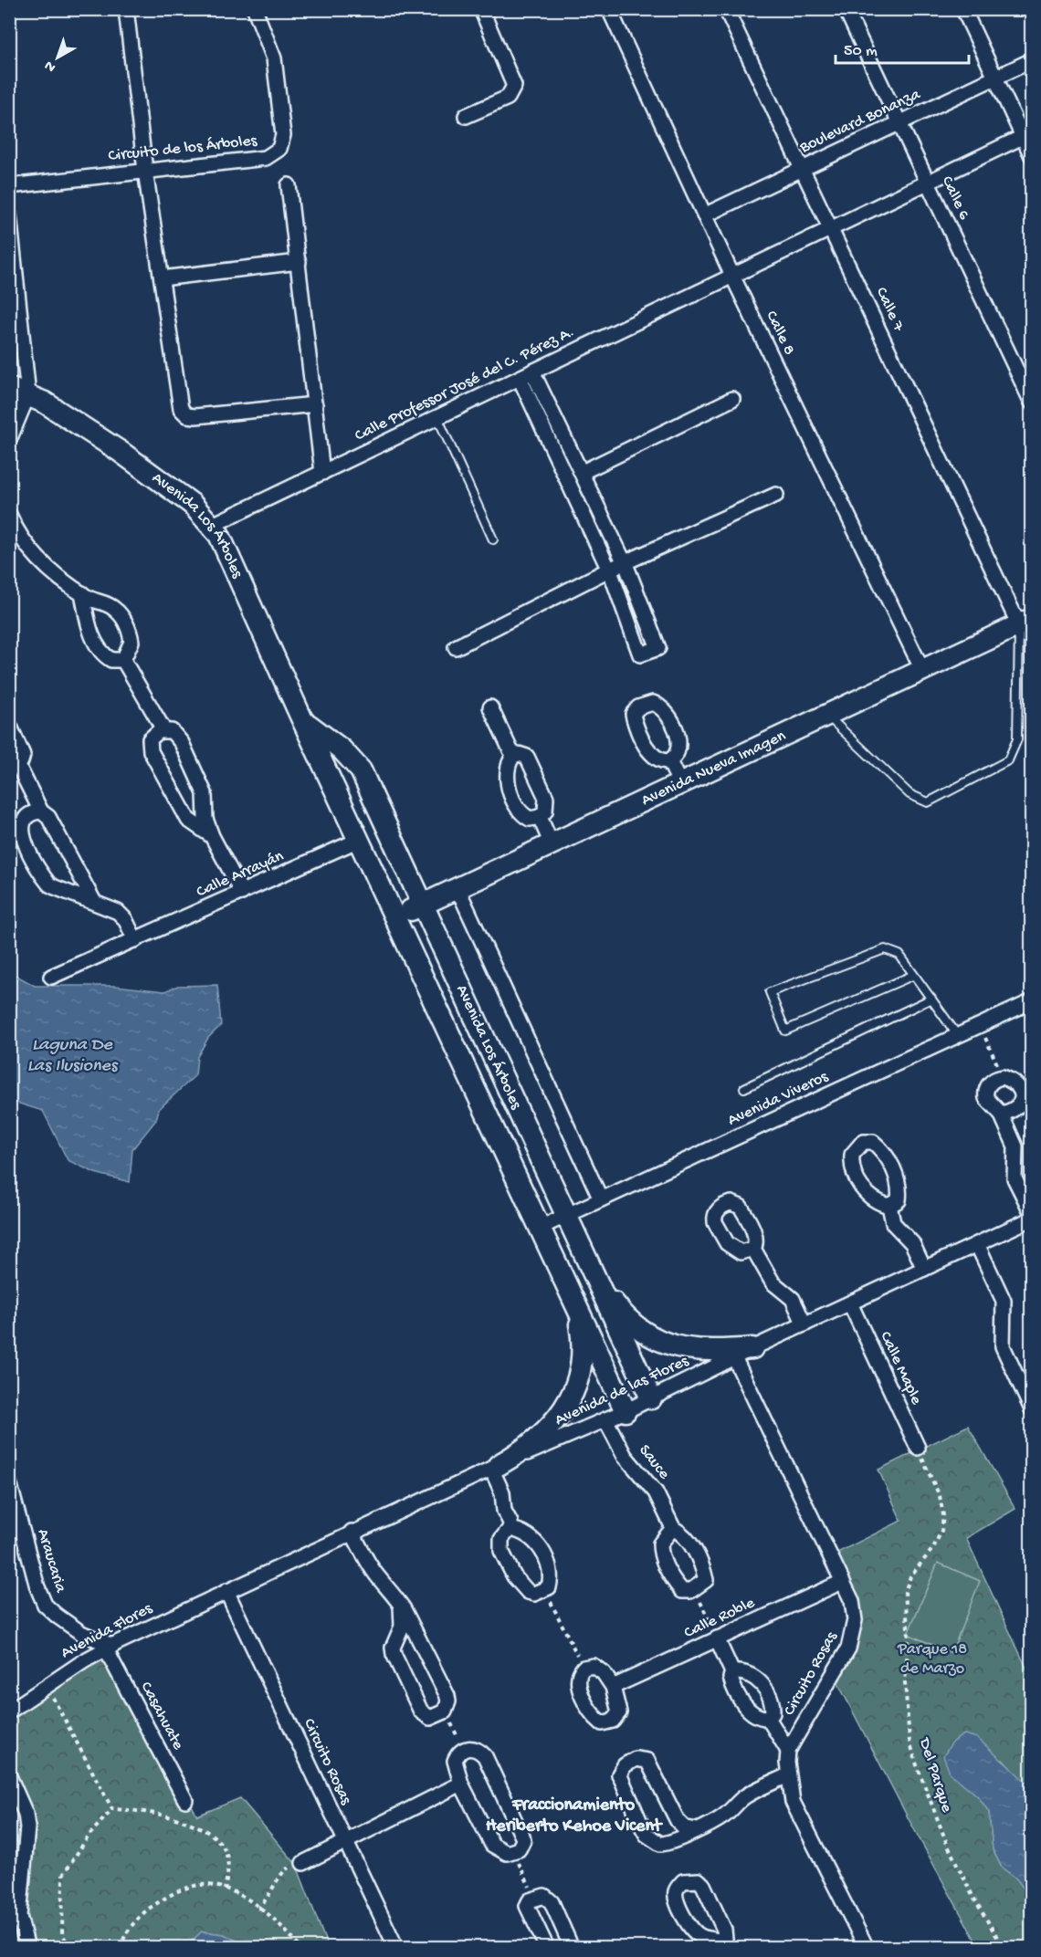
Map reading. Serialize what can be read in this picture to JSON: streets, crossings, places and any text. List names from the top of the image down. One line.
{"streets":{"street":["Boulevard Bonanza","Circuito de los Árboles","Calle 6","Calle 7","Calle 8","Calle Professor José del C. Pérez A.","Avenida Los Árboles","Avenida Nueva Imagen","Calle Arrayán","Avenida Viveros","Calle Maple","Avenida de las Flores","Sauce","Araucaria","Calle Roble","Avenida Flores","Circuito Rosas","Casahuate"],"path":["Del Parque"]},"crossings":[["Boulevard Bonanza","Calle 6"],["Boulevard Bonanza","Calle 7"],["Boulevard Bonanza","Calle 8"],["Calle 7","Avenida Nueva Imagen"],["Calle 8","Calle Professor José del C. Pérez A."],["Calle 8","Avenida Nueva Imagen"],["Calle Professor José del C. Pérez A.","Avenida Los Árboles"],["Avenida Los Árboles","Avenida Nueva Imagen"],["Avenida Los Árboles","Calle Arrayán"],["Avenida Los Árboles","Avenida Viveros"],["Avenida Los Árboles","Avenida de las Flores"],["Calle Maple","Avenida de las Flores"],["Calle Maple","Del Parque"],["Avenida de las Flores","Sauce"],["Avenida de las Flores","Avenida Flores"],["Avenida de las Flores","Circuito Rosas"],["Araucaria","Avenida Flores"],["Araucaria","Casahuate"],["Calle Roble","Circuito Rosas"],["Avenida Flores","Circuito Rosas"],["Avenida Flores","Casahuate"]],"districts":["Fraccionamiento Heriberto Kehoe Vicent"],"water":["Laguna De Las Ilusiones"],"parks":["Parque 18 de Marzo"],"scale_bar":"50 m","north":"bottom left"}
